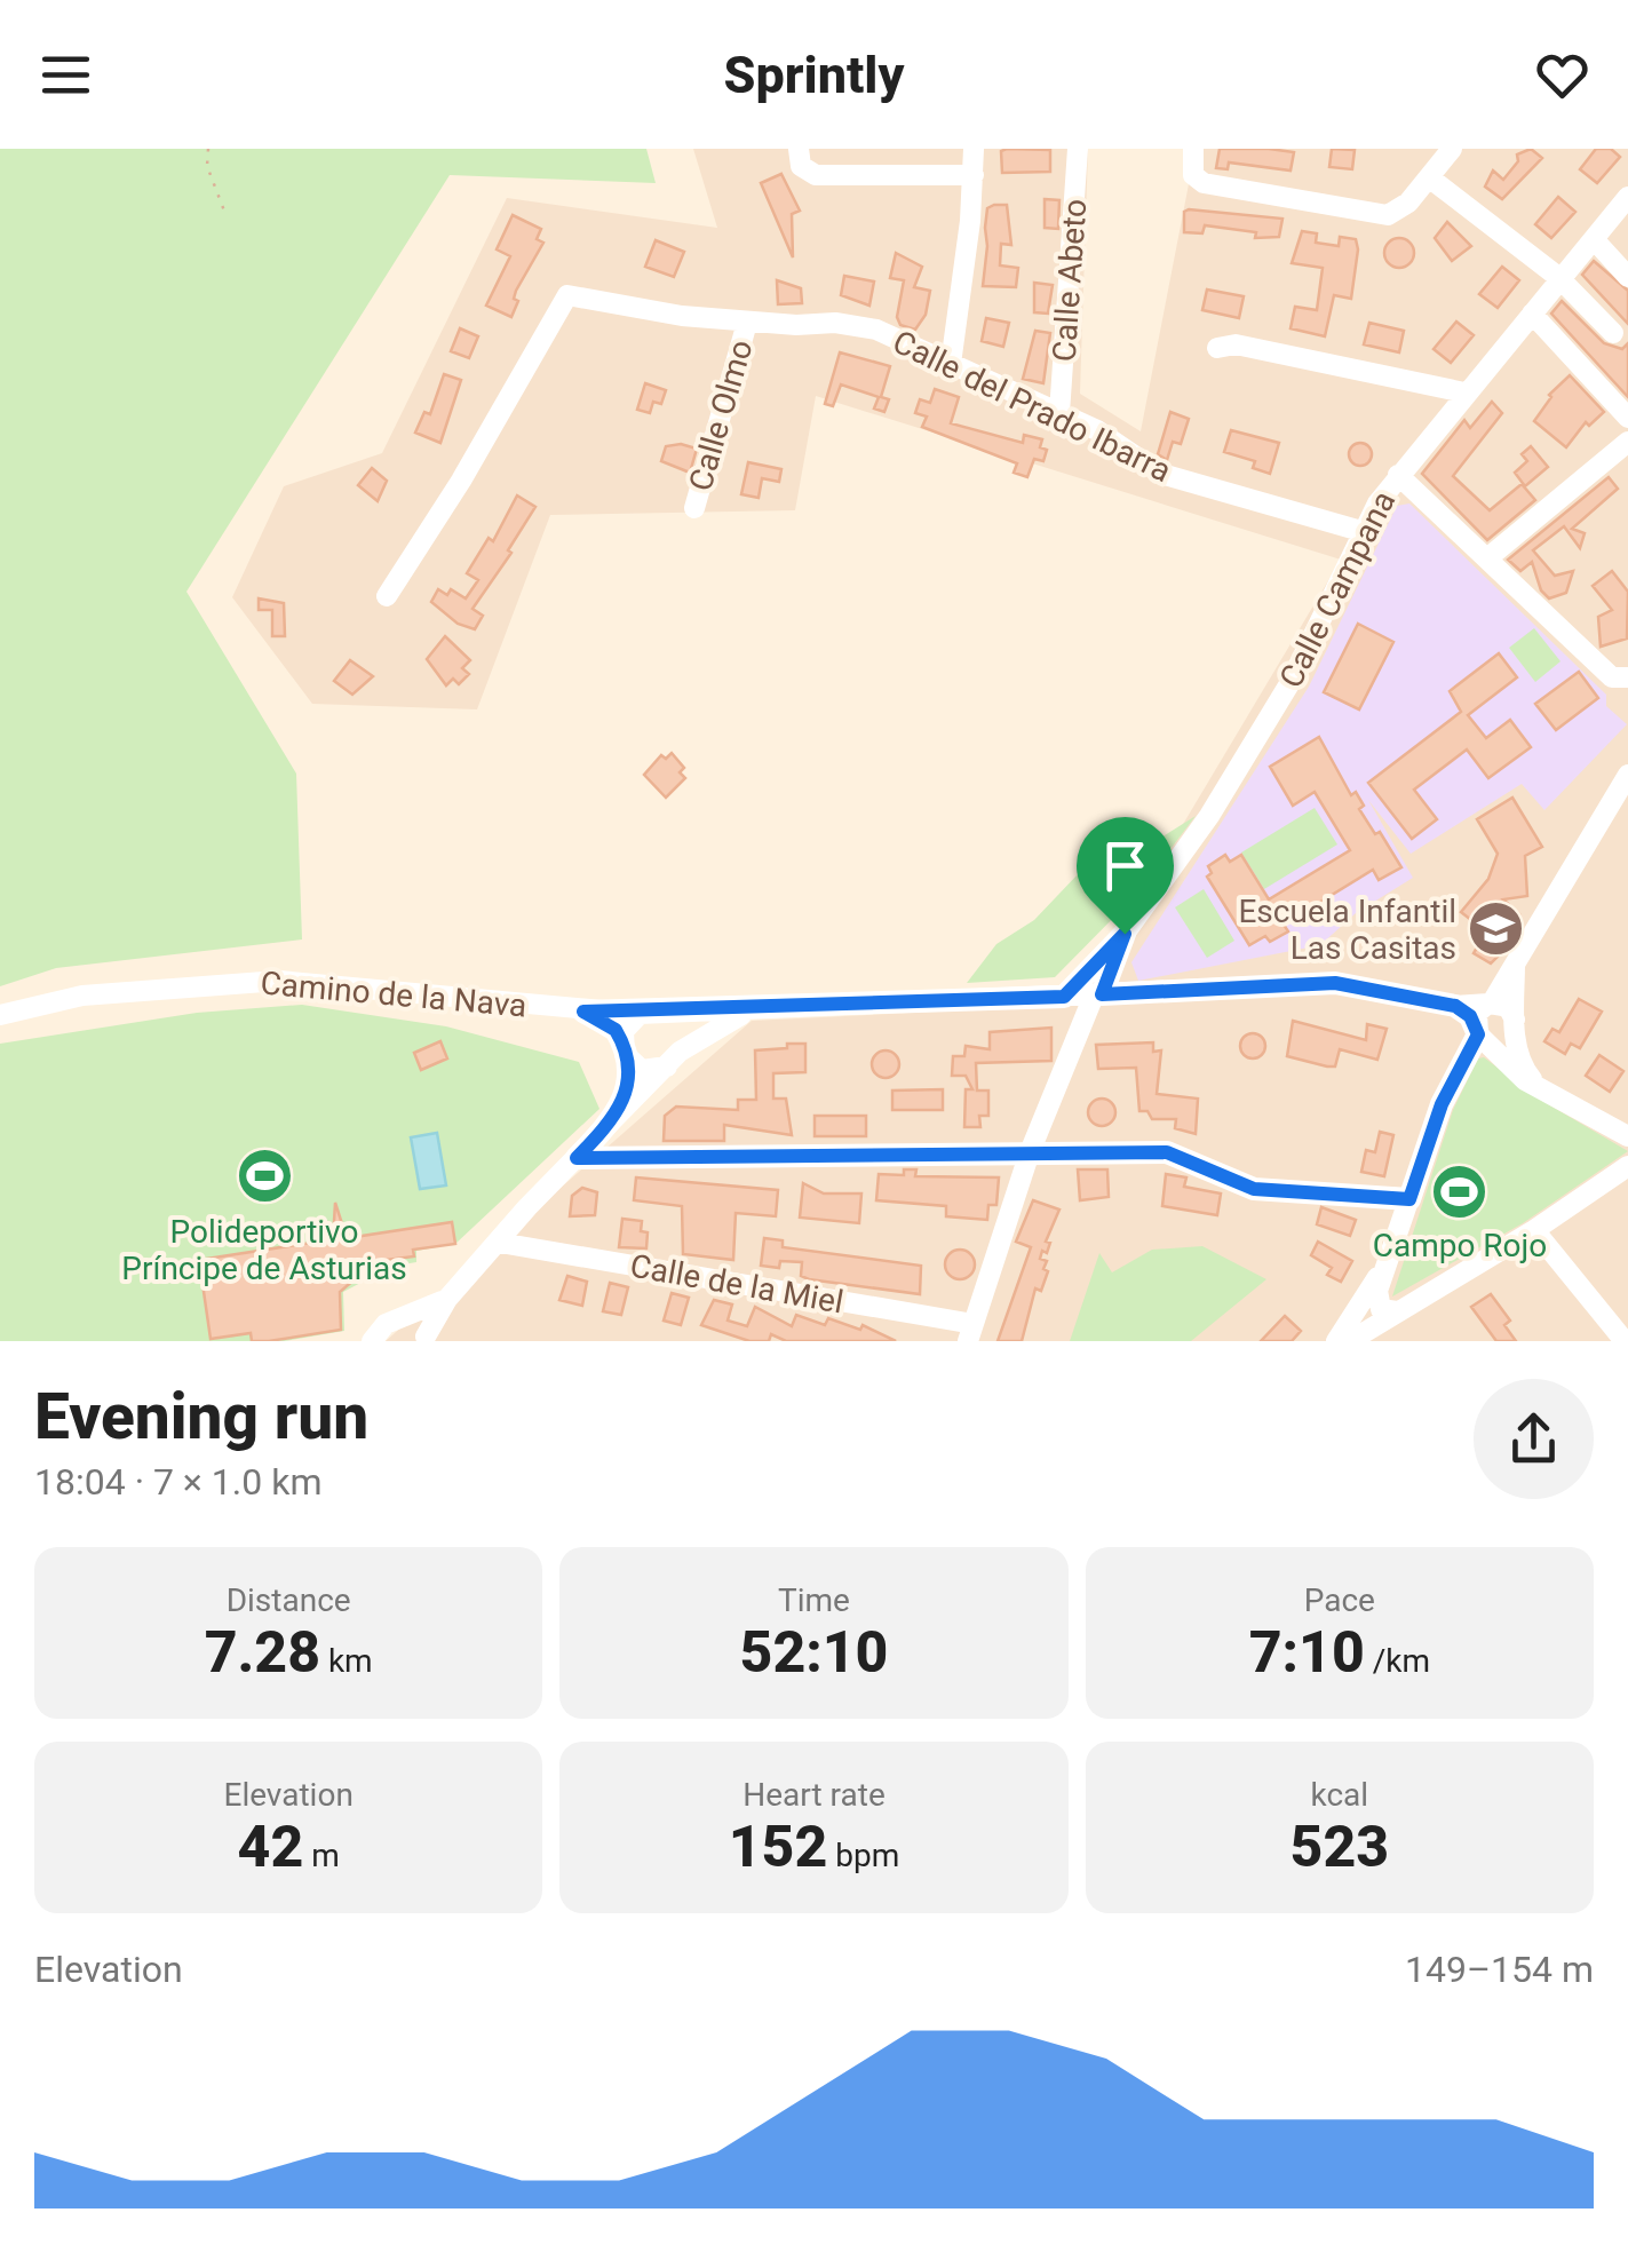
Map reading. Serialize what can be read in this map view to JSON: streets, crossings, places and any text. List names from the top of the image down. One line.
{"streets":{"street":["Calle Abeto","Calle del Prado Ibarra","Calle Olmo","Calle Campana","Camino de la Nava","Calle de la Miel"]},"crossings":[["Calle Abeto","Calle del Prado Ibarra"],["Calle del Prado Ibarra","Calle Olmo"],["Calle del Prado Ibarra","Calle Campana"]],"places":{"school or university":["Escuela Infantil Las Casitas"],"sports":["Polideportivo Príncipe de Asturias","Campo Rojo"]},"page":{"header":"Sprintly","heading":["Evening run","18:04 · 7 × 1.0 km"],"stats":[["Distance","7.28 km"],["Time","52:10"],["Pace","7:10 /km"],["Elevation","42 m"],["Heart rate","152 bpm"],["kcal","523"]],"chart":["Elevation","149–154 m"]}}
